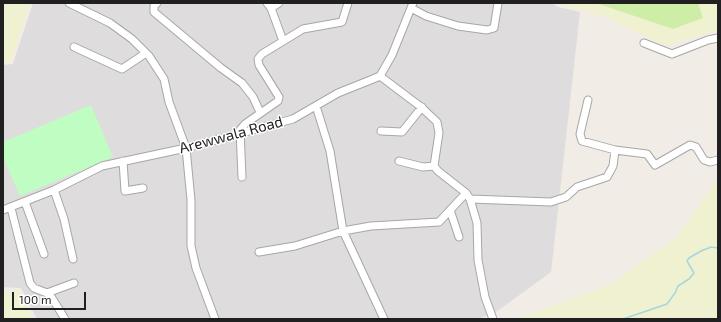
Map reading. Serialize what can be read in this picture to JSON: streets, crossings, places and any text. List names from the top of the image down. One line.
{"streets":{"street":["Arewwala Road"]},"scale_bar":"100 m"}
